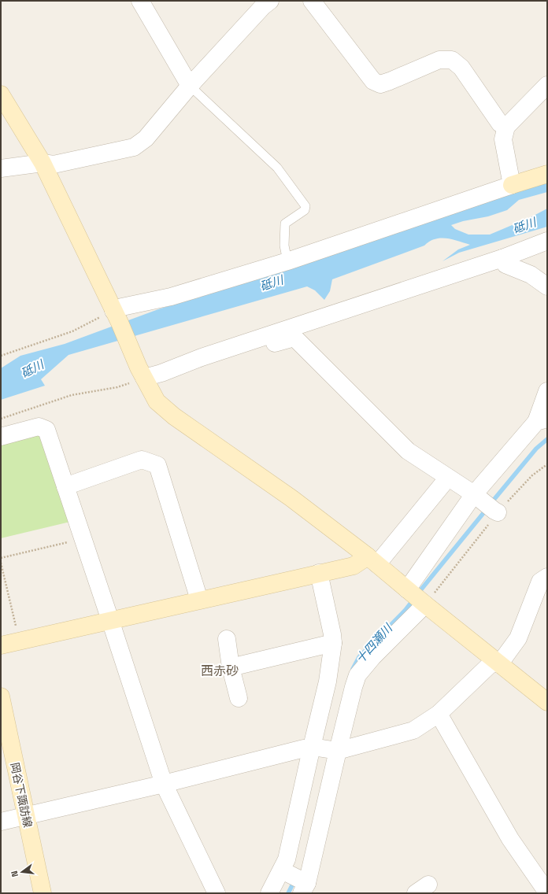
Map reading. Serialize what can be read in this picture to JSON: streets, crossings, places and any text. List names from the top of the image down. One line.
{"streets":{"street":["岡谷下諏訪線"]},"districts":["西赤砂"],"water":["砥川","十四瀬川"],"north":"left"}
